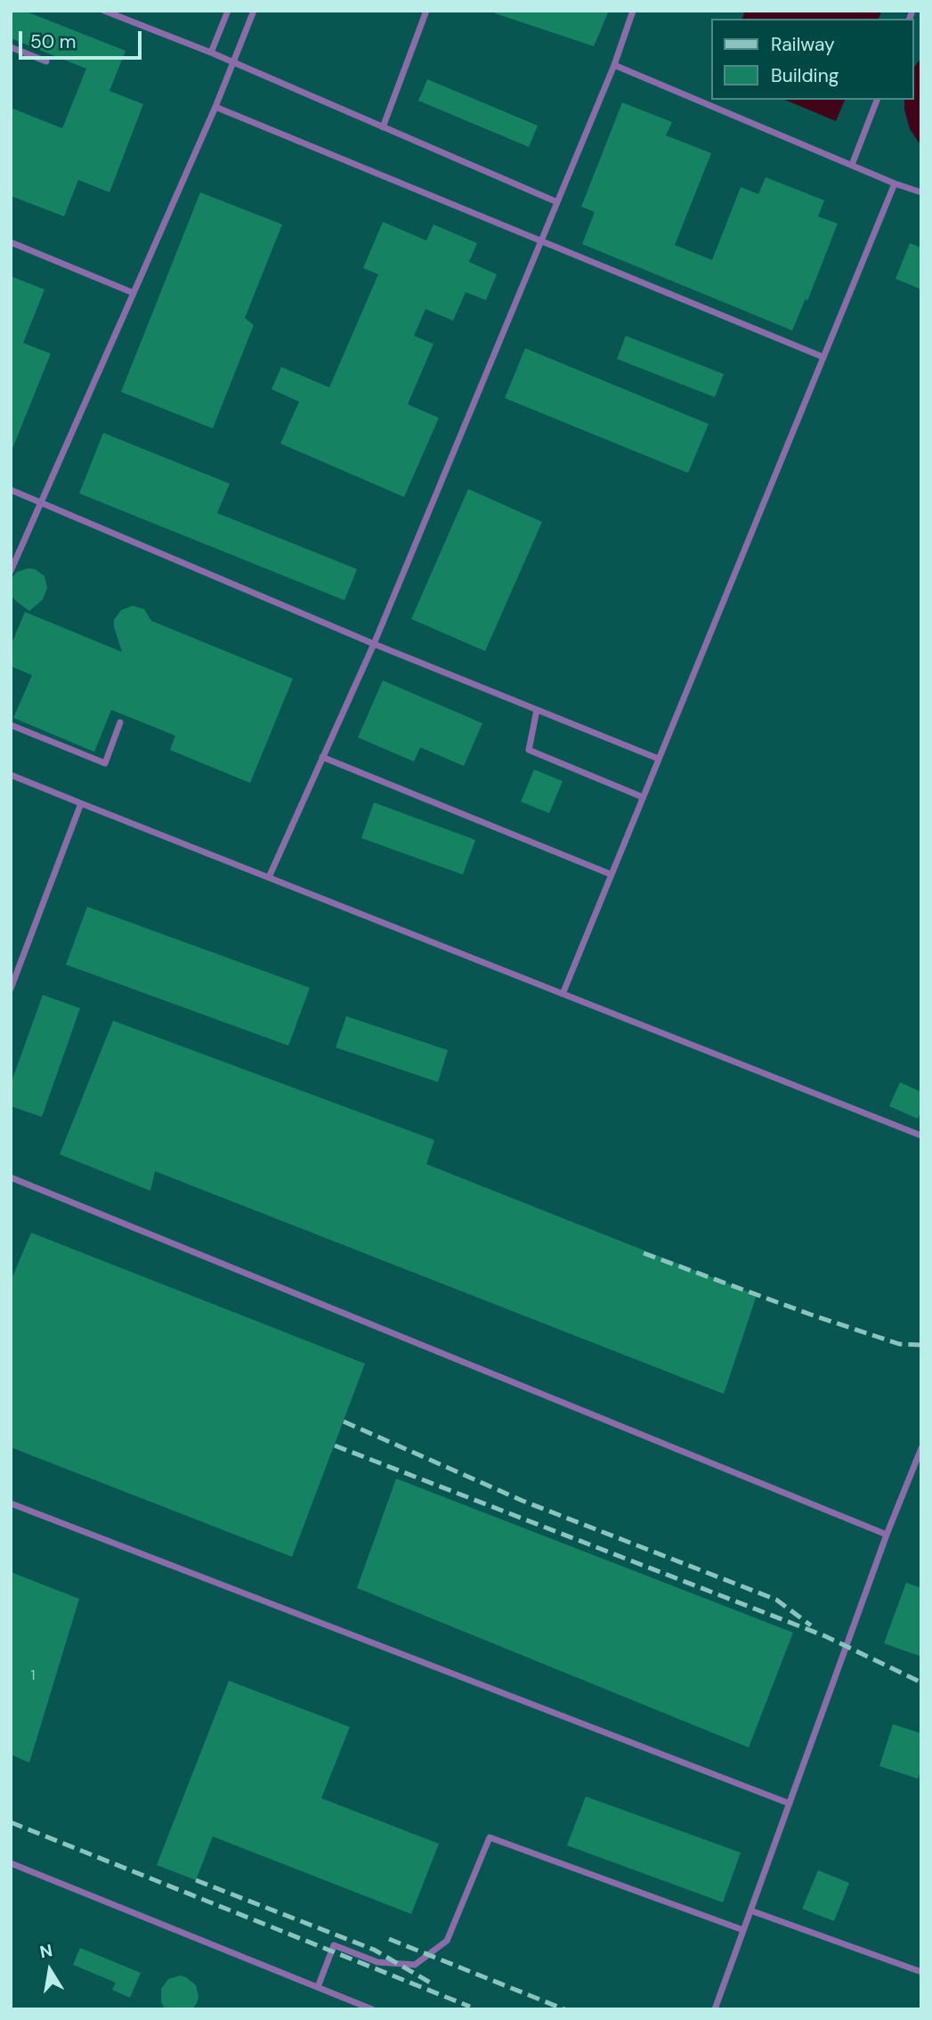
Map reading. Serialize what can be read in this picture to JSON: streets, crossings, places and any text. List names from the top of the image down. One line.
{"house_numbers":["1"],"legend":["Railway","Building"],"scale_bar":"50 m","north":"top"}
